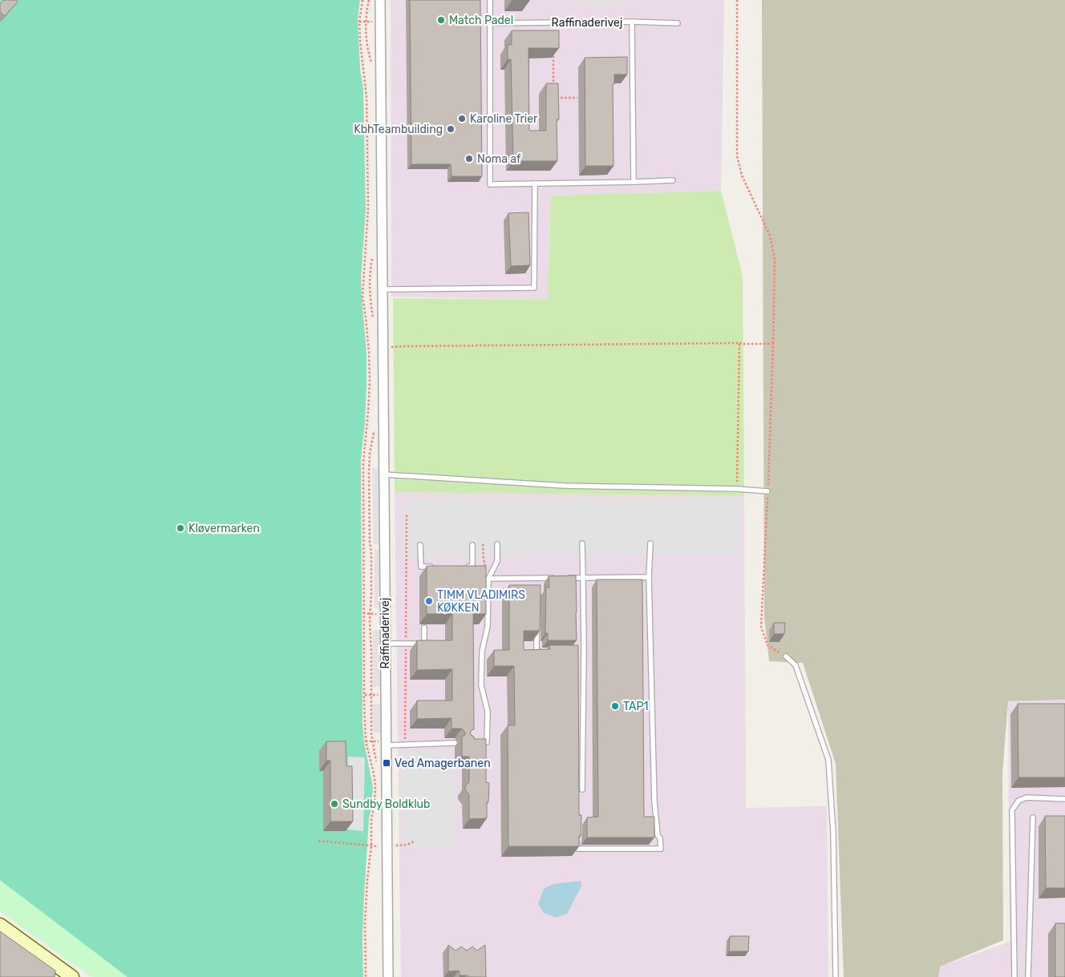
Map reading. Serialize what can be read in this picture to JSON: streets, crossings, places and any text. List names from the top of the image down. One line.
{"streets":{"street":["Raffinaderivej"]},"places":{"other":["Match Padel","Karoline Trier","KbhTeambuilding","Noma af","Kløvermarken","TIMM VLADIMIRS KØKKEN","TAP1","Sundby Boldklub"],"transit":["Ved Amagerbanen"]}}
